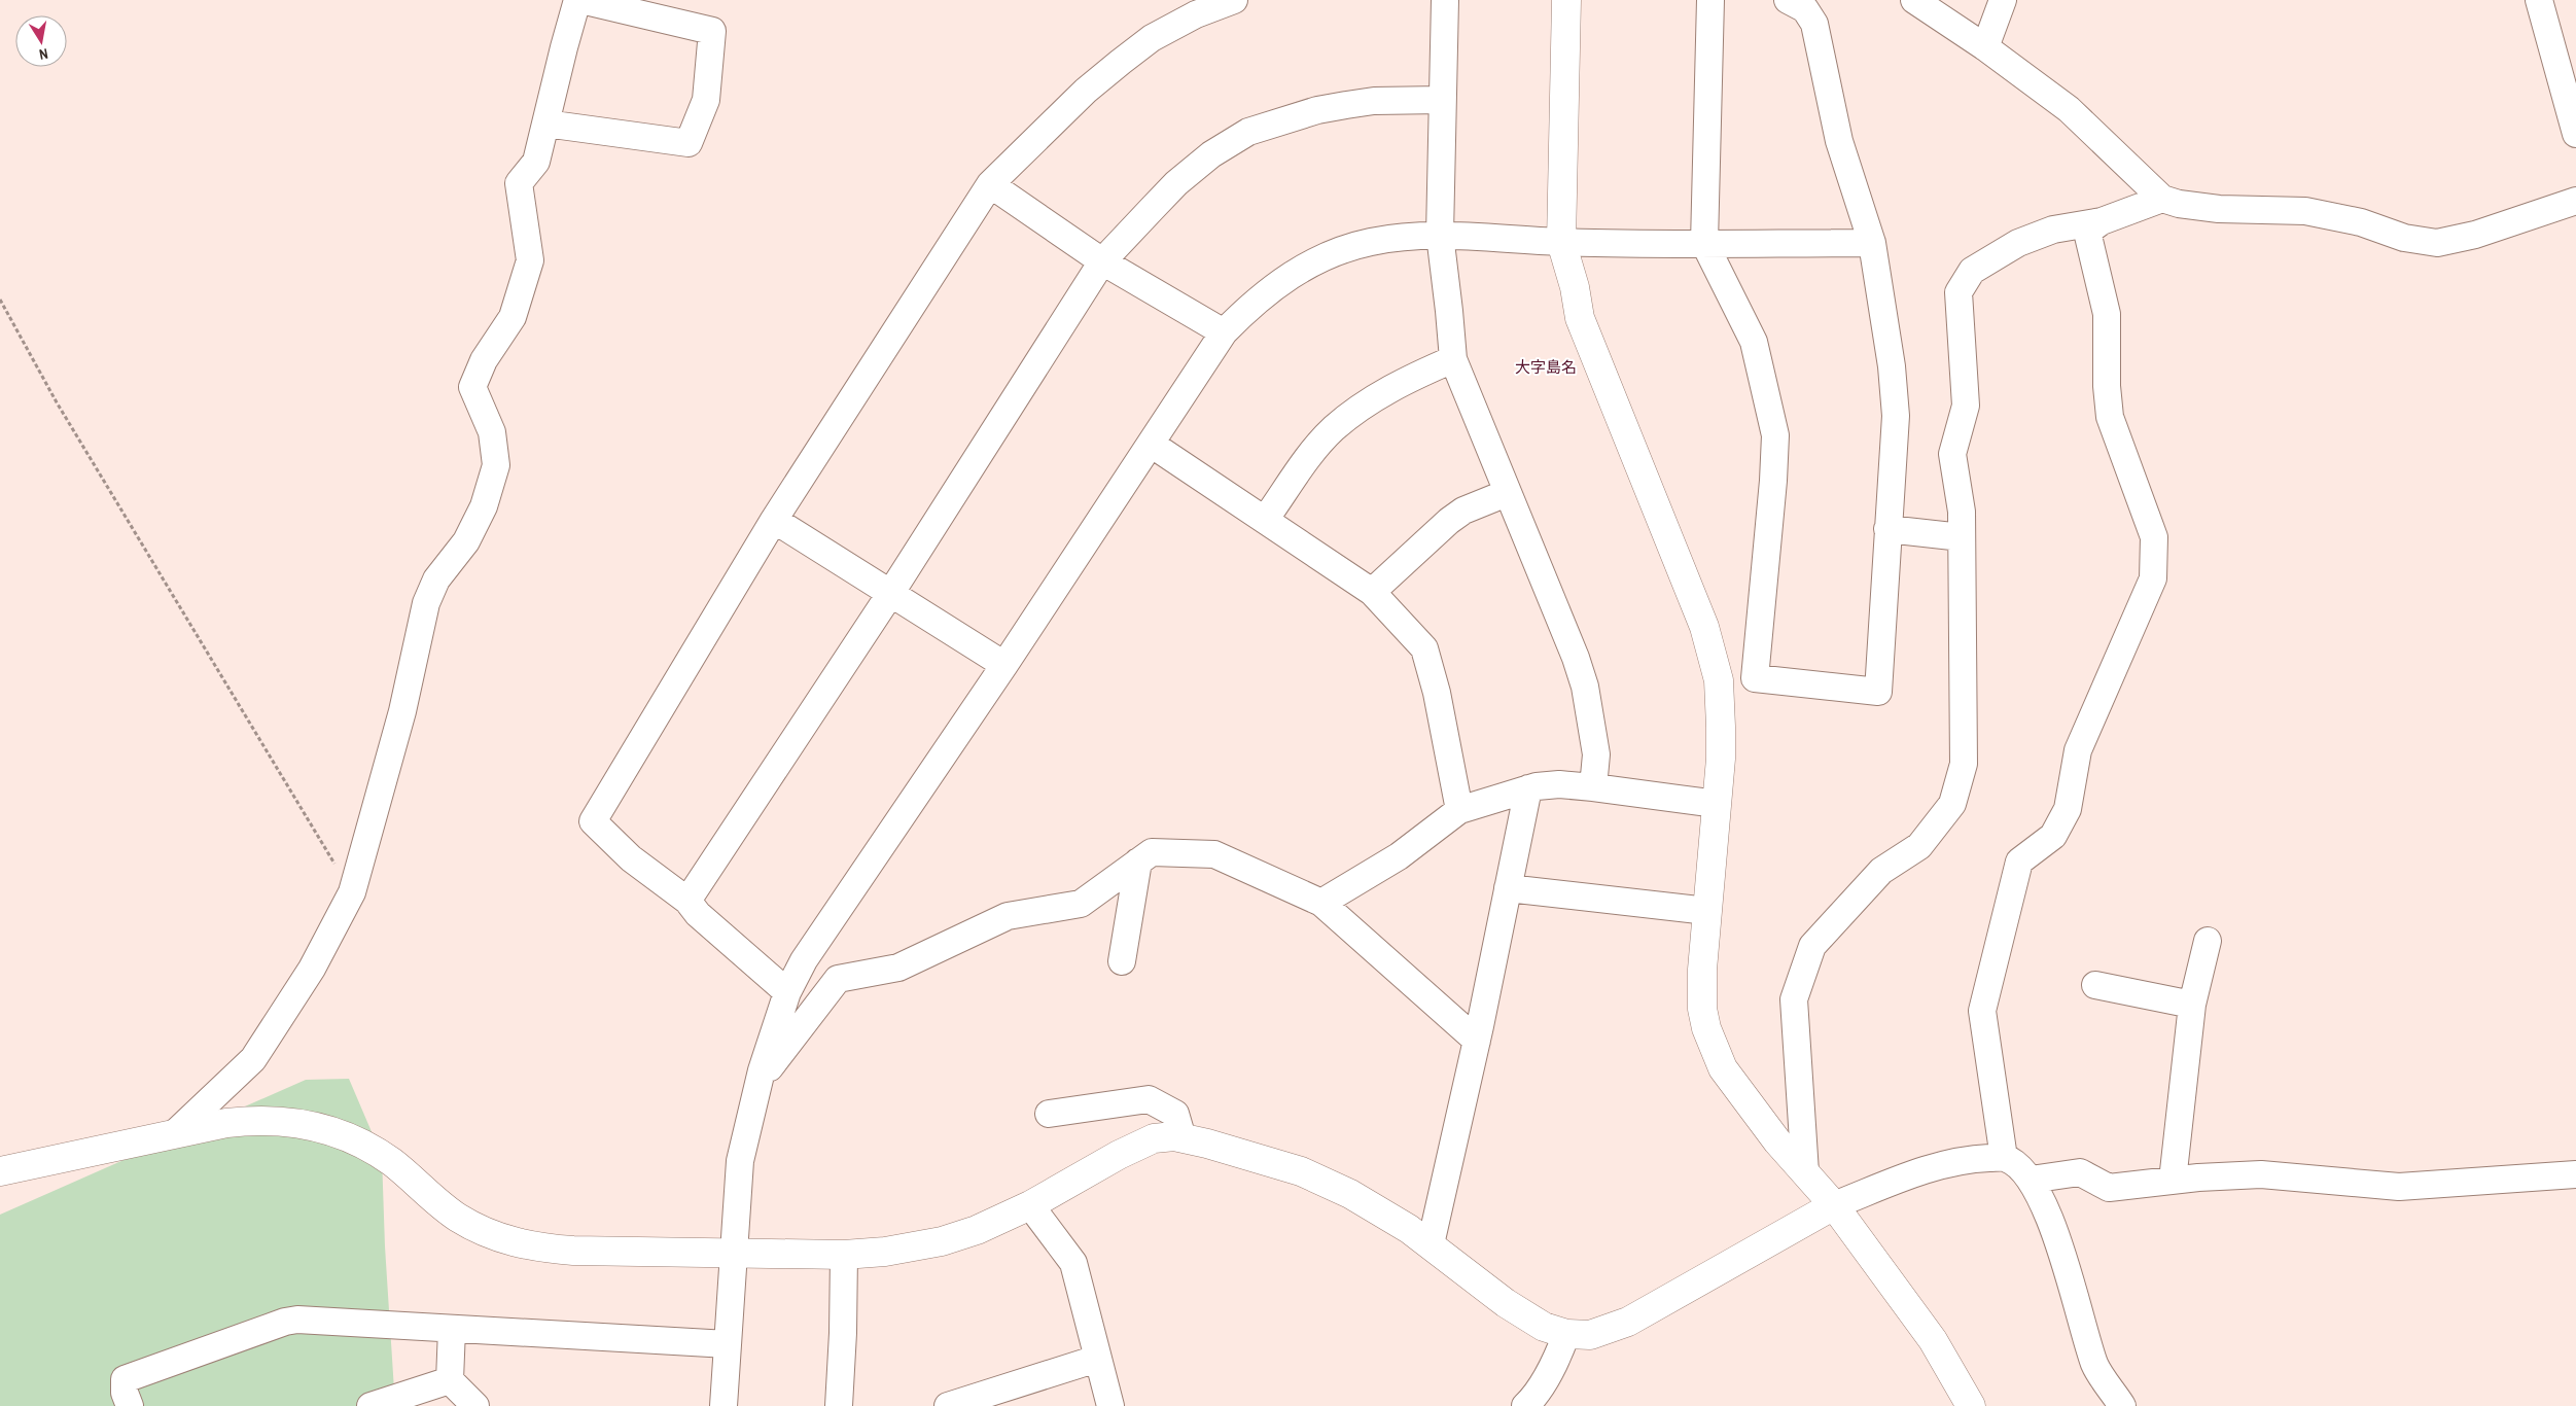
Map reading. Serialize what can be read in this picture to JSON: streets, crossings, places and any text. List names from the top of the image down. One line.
{"districts":["大字島名"],"north":"bottom"}
